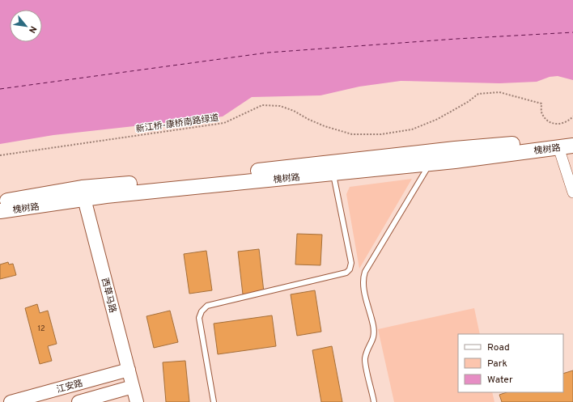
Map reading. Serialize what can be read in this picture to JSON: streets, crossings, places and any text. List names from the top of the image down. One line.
{"streets":{"main road":["槐树路"],"street":["西草马路","江安路"],"path":["新江桥-康桥南路绿道"]},"crossings":[["槐树路","西草马路"],["西草马路","江安路"]],"house_numbers":["12"],"legend":["Road","Park","Water"],"north":"bottom right"}
